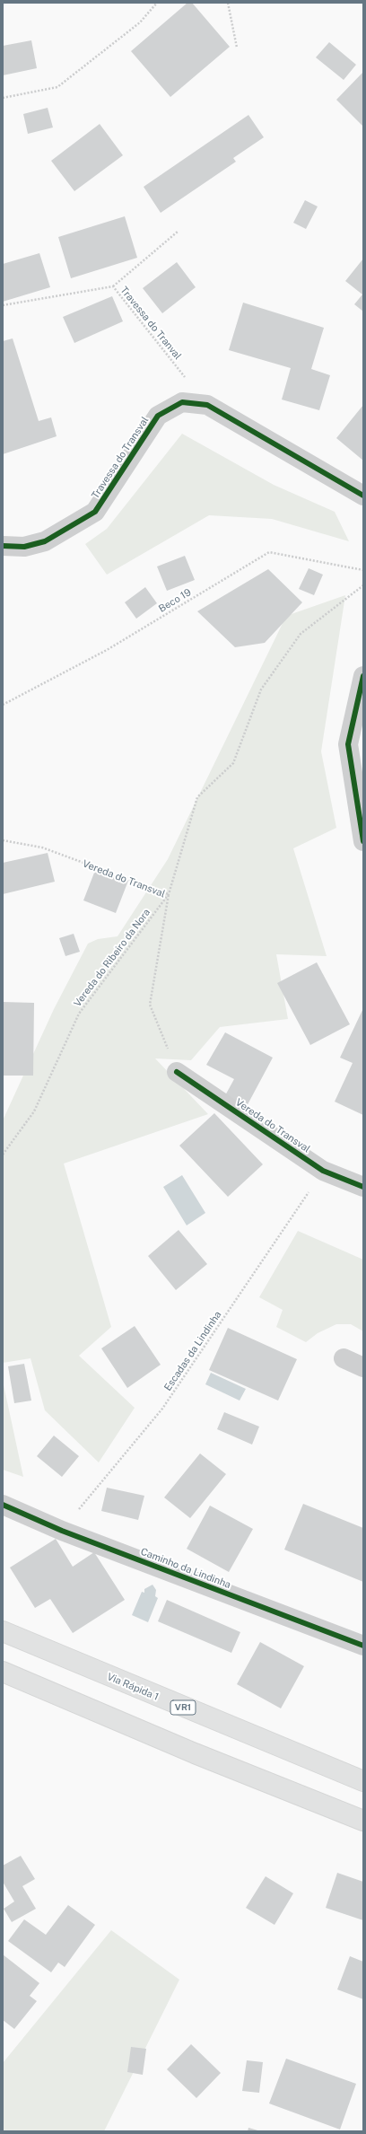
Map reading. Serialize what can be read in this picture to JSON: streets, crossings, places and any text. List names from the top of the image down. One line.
{"streets":{"highway":["Via Rápida 1","VR1"],"street":["Travessa do Transval","Vereda do Transval","Caminho da Lindinha"],"path":["Travessa do Tranval","Beco 19","Vereda do Ribeiro da Nora","Escadas da Lindinha"]},"crossings":[["Travessa do Tranval","Travessa do Transval"],["Vereda do Transval","Vereda do Ribeiro da Nora"],["Vereda do Transval","Escadas da Lindinha"],["Escadas da Lindinha","Caminho da Lindinha"]]}
